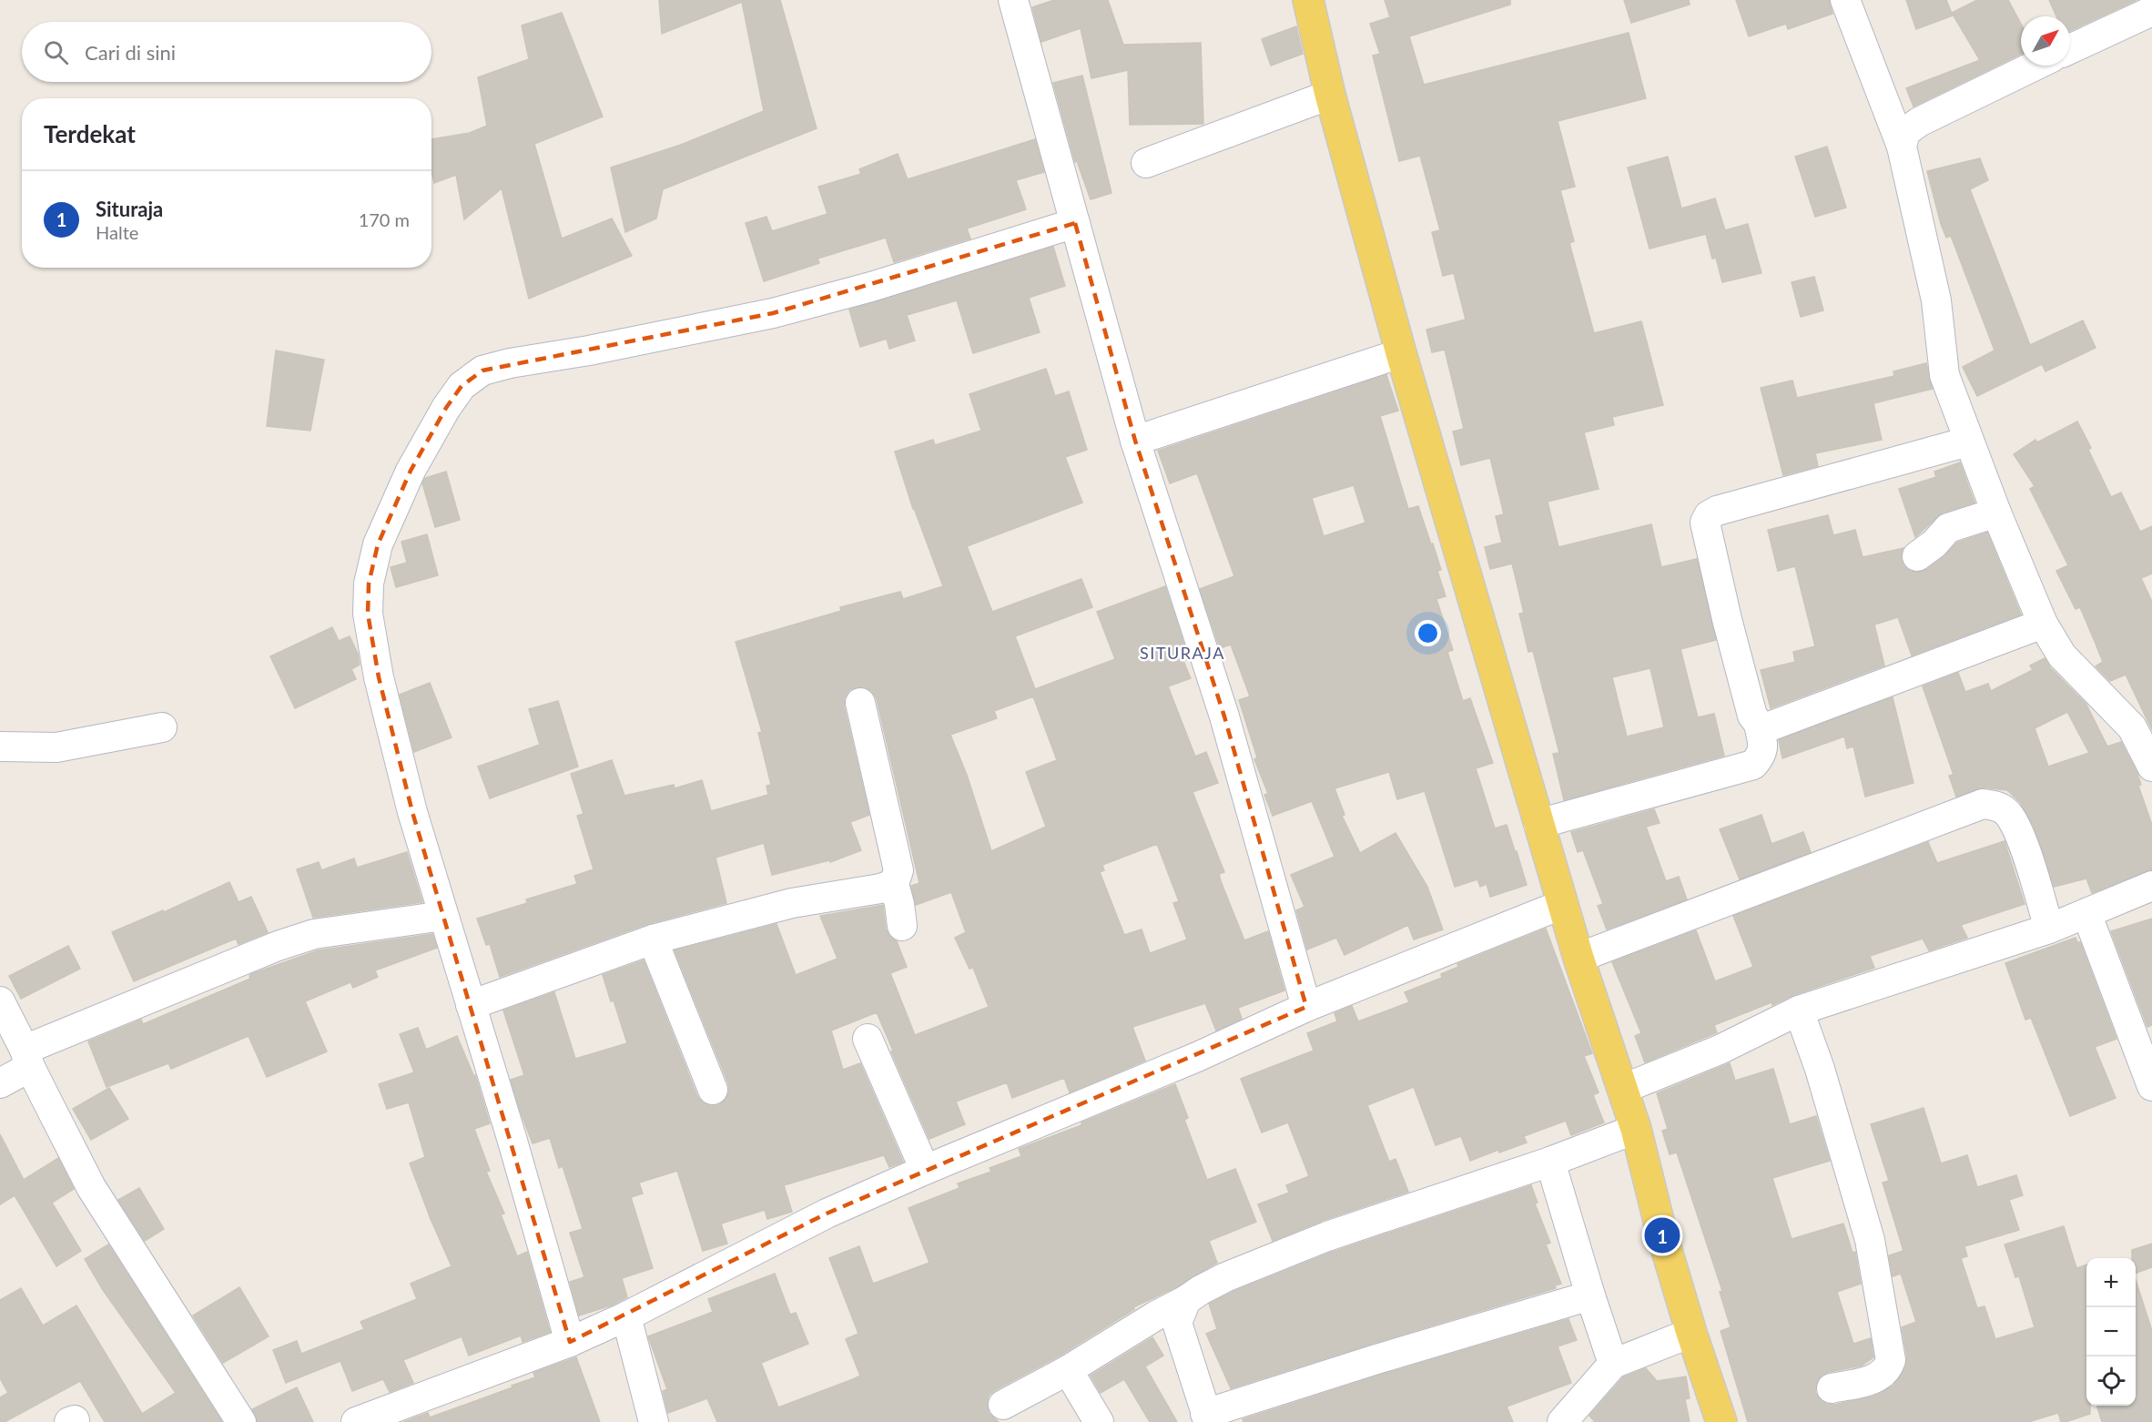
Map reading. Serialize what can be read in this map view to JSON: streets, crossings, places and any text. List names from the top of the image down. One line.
{"districts":["SITURAJA"],"north":"top right","page":{"search":"Cari di sini","heading":"Terdekat","list":[{"mark":"1","name":"Situraja","note":"Halte","value":"170 m"}],"pins":"1","map_buttons":["+","−"]}}
